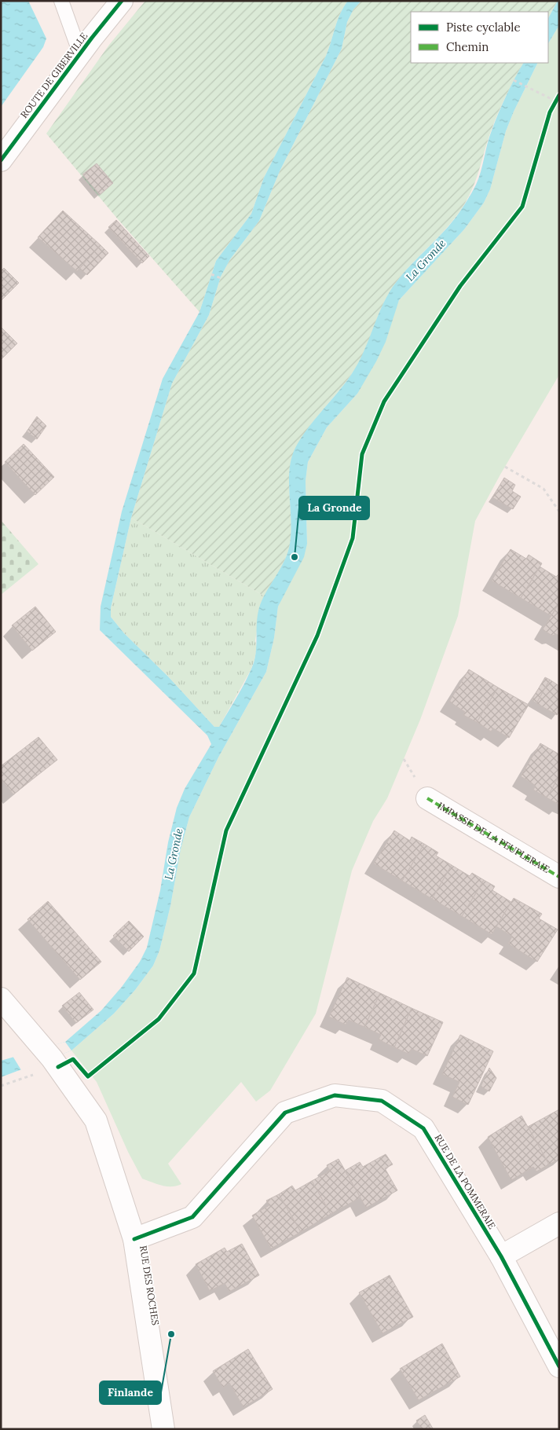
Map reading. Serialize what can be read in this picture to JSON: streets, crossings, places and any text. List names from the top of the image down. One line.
{"streets":{"street":["ROUTE DE GIBERVILLE","IMPASSE DE LA PEUPLERAIE","RUE DE LA POMMERAIE","RUE DES ROCHES"]},"crossings":[["RUE DE LA POMMERAIE","RUE DES ROCHES"]],"water":["La Gronde"],"places":["La Gronde","Finlande"],"legend":["Piste cyclable","Chemin"]}
